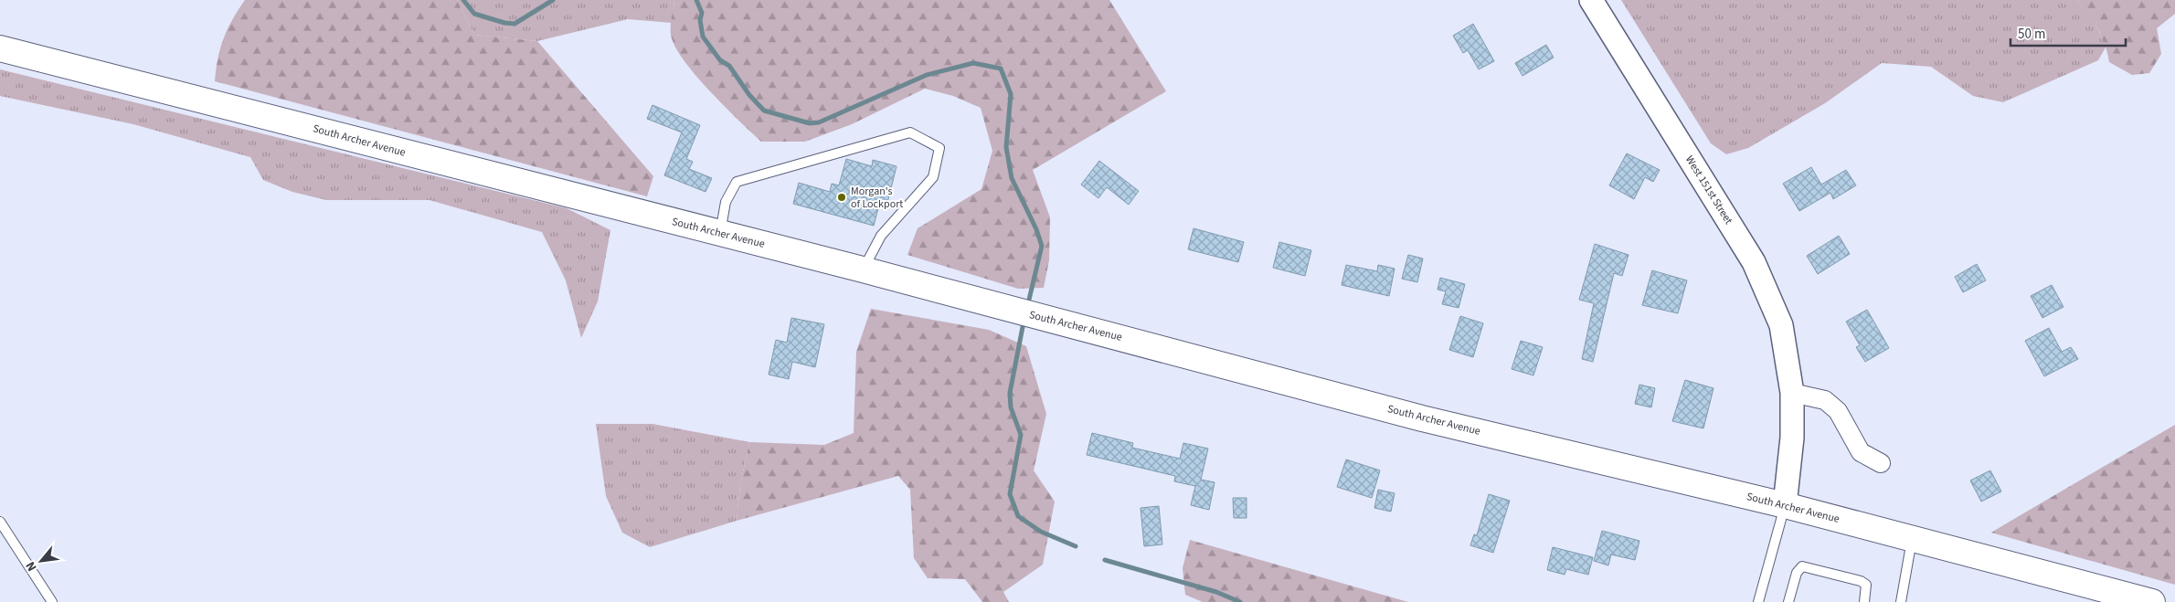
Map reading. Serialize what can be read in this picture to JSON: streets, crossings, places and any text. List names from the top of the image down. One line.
{"streets":{"main road":["South Archer Avenue"],"street":["West 151st Street"]},"crossings":[["South Archer Avenue","West 151st Street"]],"places":["Morgan's of Lockport"],"scale_bar":"50 m","north":"bottom left"}
